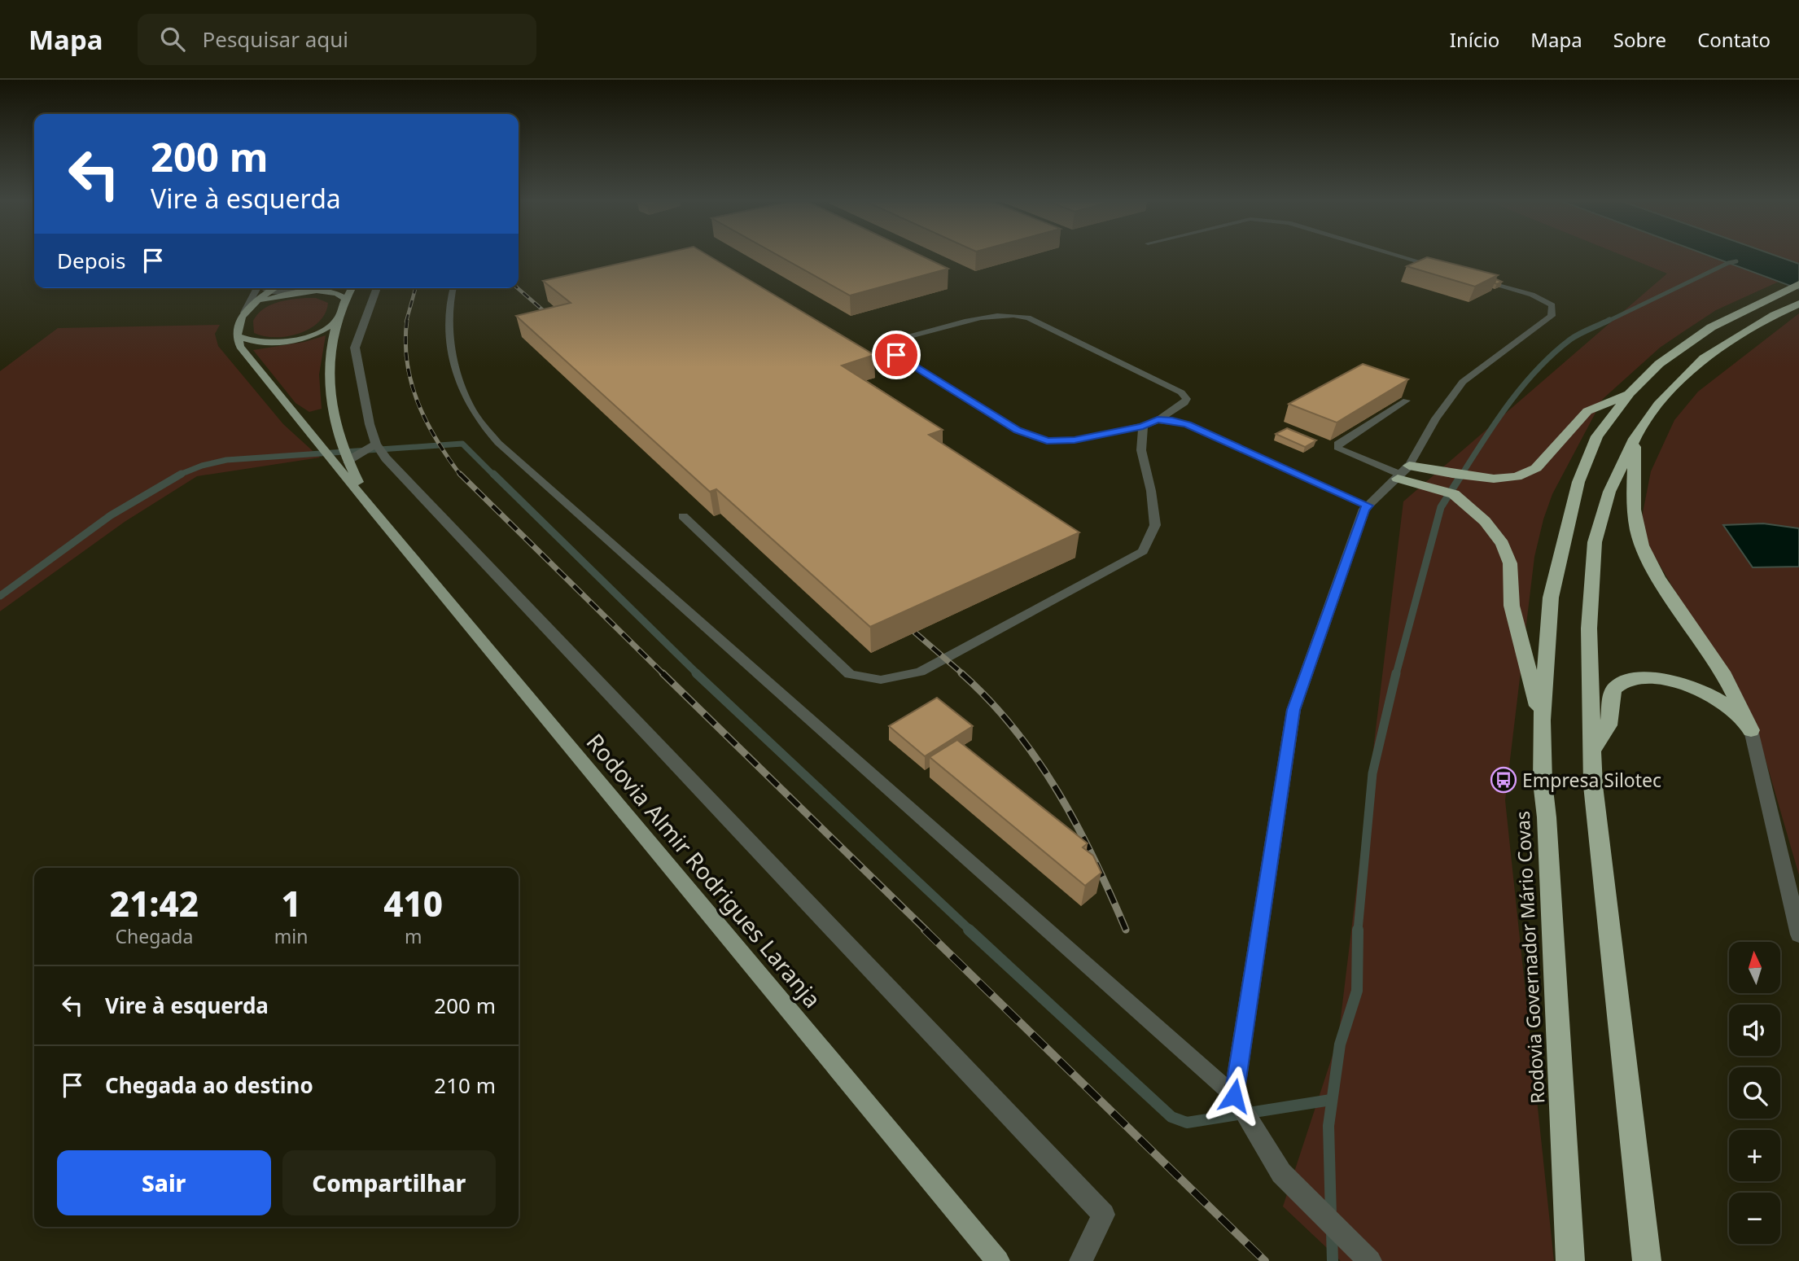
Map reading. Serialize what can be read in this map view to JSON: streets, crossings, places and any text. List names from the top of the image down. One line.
{"streets":{"highway":["Rodovia Governador Mário Covas"],"main road":["Rodovia Almir Rodrigues Laranja"]},"places":{"bus stop":["Empresa Silotec"]},"north":"top","page":{"header":"Mapa","search":"Pesquisar aqui","nav":["Início","Mapa","Sobre","Contato"],"turn":["200 m","Vire à esquerda"],"then":"Depois","eta":["21:42","Chegada","1","min","410","m"],"map_buttons":["+","−"],"list":[{"name":"Vire à esquerda","value":"200 m"},{"name":"Chegada ao destino","value":"210 m"}],"buttons":["Sair","Compartilhar"]}}
